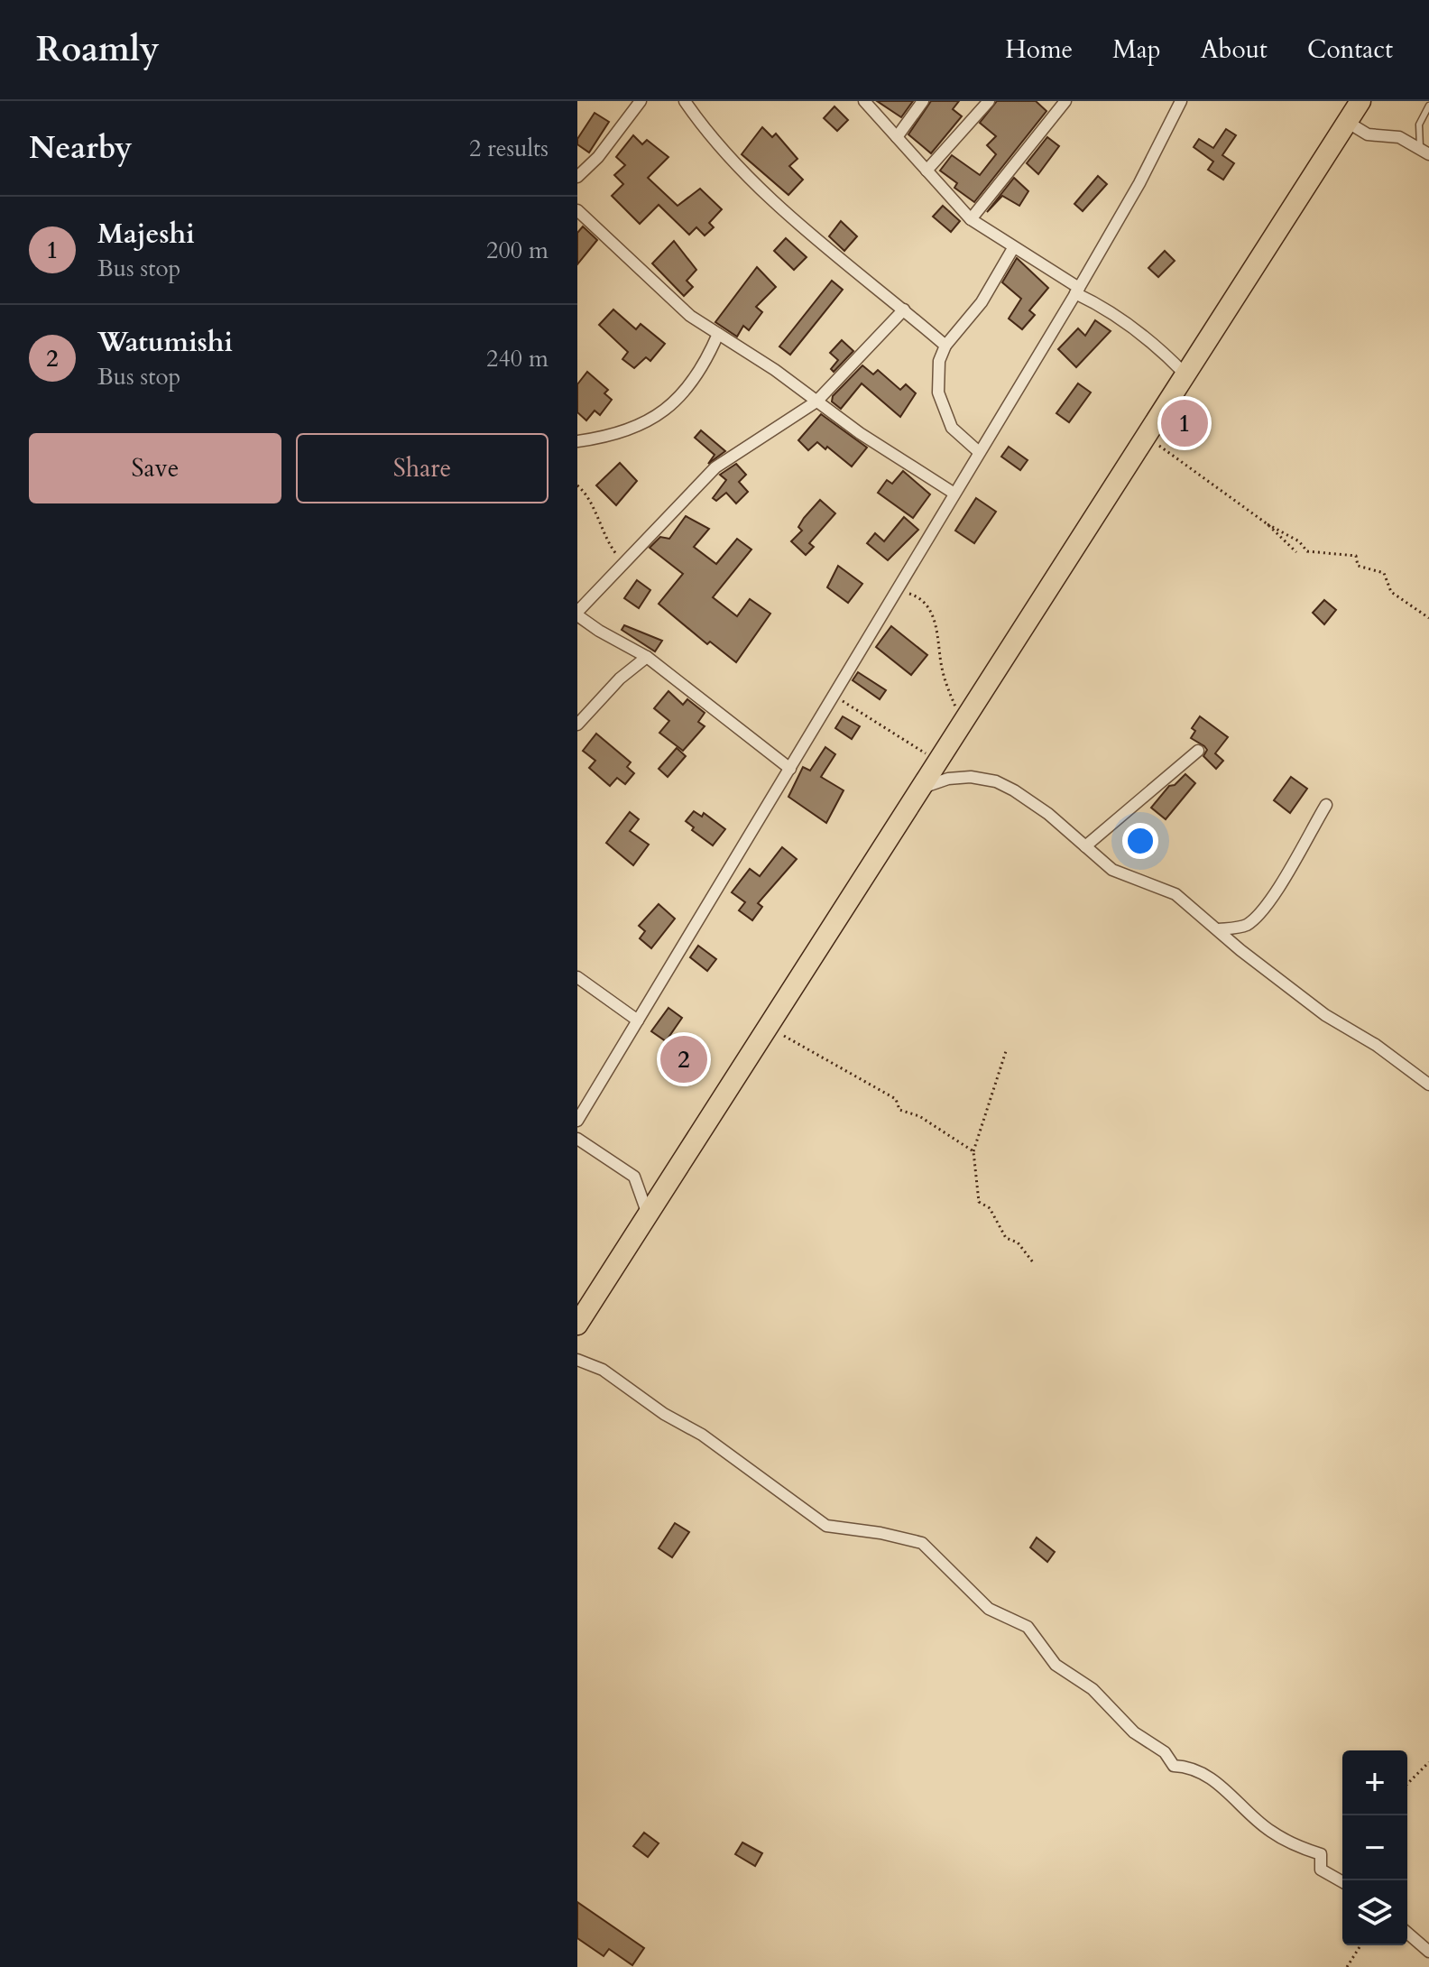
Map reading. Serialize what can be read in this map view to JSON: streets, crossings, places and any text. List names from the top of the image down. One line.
{"page":{"header":"Roamly","nav":["Home","Map","About","Contact"],"heading":["Nearby","2 results"],"list":[{"mark":"1","name":"Majeshi","note":"Bus stop","value":"200 m"},{"mark":"2","name":"Watumishi","note":"Bus stop","value":"240 m"}],"pins":["1","2"],"buttons":["Save","Share"],"map_buttons":["+","−"]}}
